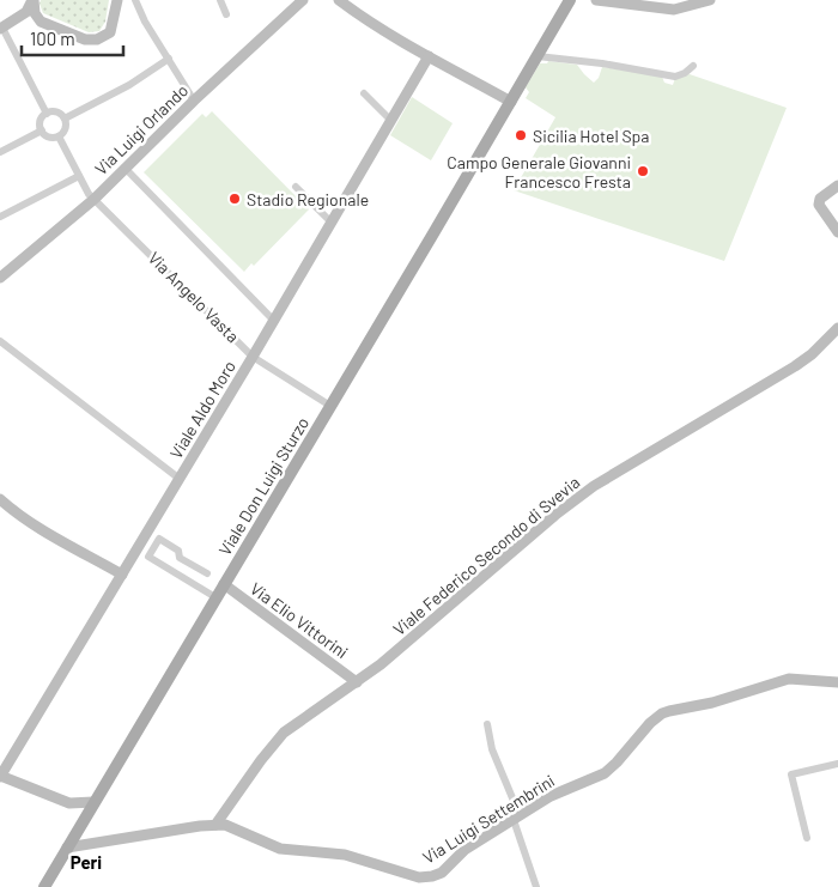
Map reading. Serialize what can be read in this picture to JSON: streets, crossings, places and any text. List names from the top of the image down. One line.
{"streets":{"main road":["Viale Don Luigi Sturzo"],"street":["Via Luigi Orlando","Via Angelo Vasta","Viale Aldo Moro","Viale Federico Secondo di Svevia","Via Elio Vittorini","Via Luigi Settembrini"]},"crossings":[["Via Luigi Orlando","Via Angelo Vasta"],["Via Angelo Vasta","Viale Aldo Moro"],["Via Angelo Vasta","Viale Don Luigi Sturzo"],["Viale Don Luigi Sturzo","Via Elio Vittorini"],["Viale Don Luigi Sturzo","Via Luigi Settembrini"],["Viale Federico Secondo di Svevia","Via Elio Vittorini"],["Viale Federico Secondo di Svevia","Via Luigi Settembrini"]],"districts":["Peri"],"places":["Sicilia Hotel Spa","Campo Generale Giovanni Francesco Fresta","Stadio Regionale"],"scale_bar":"100 m"}
